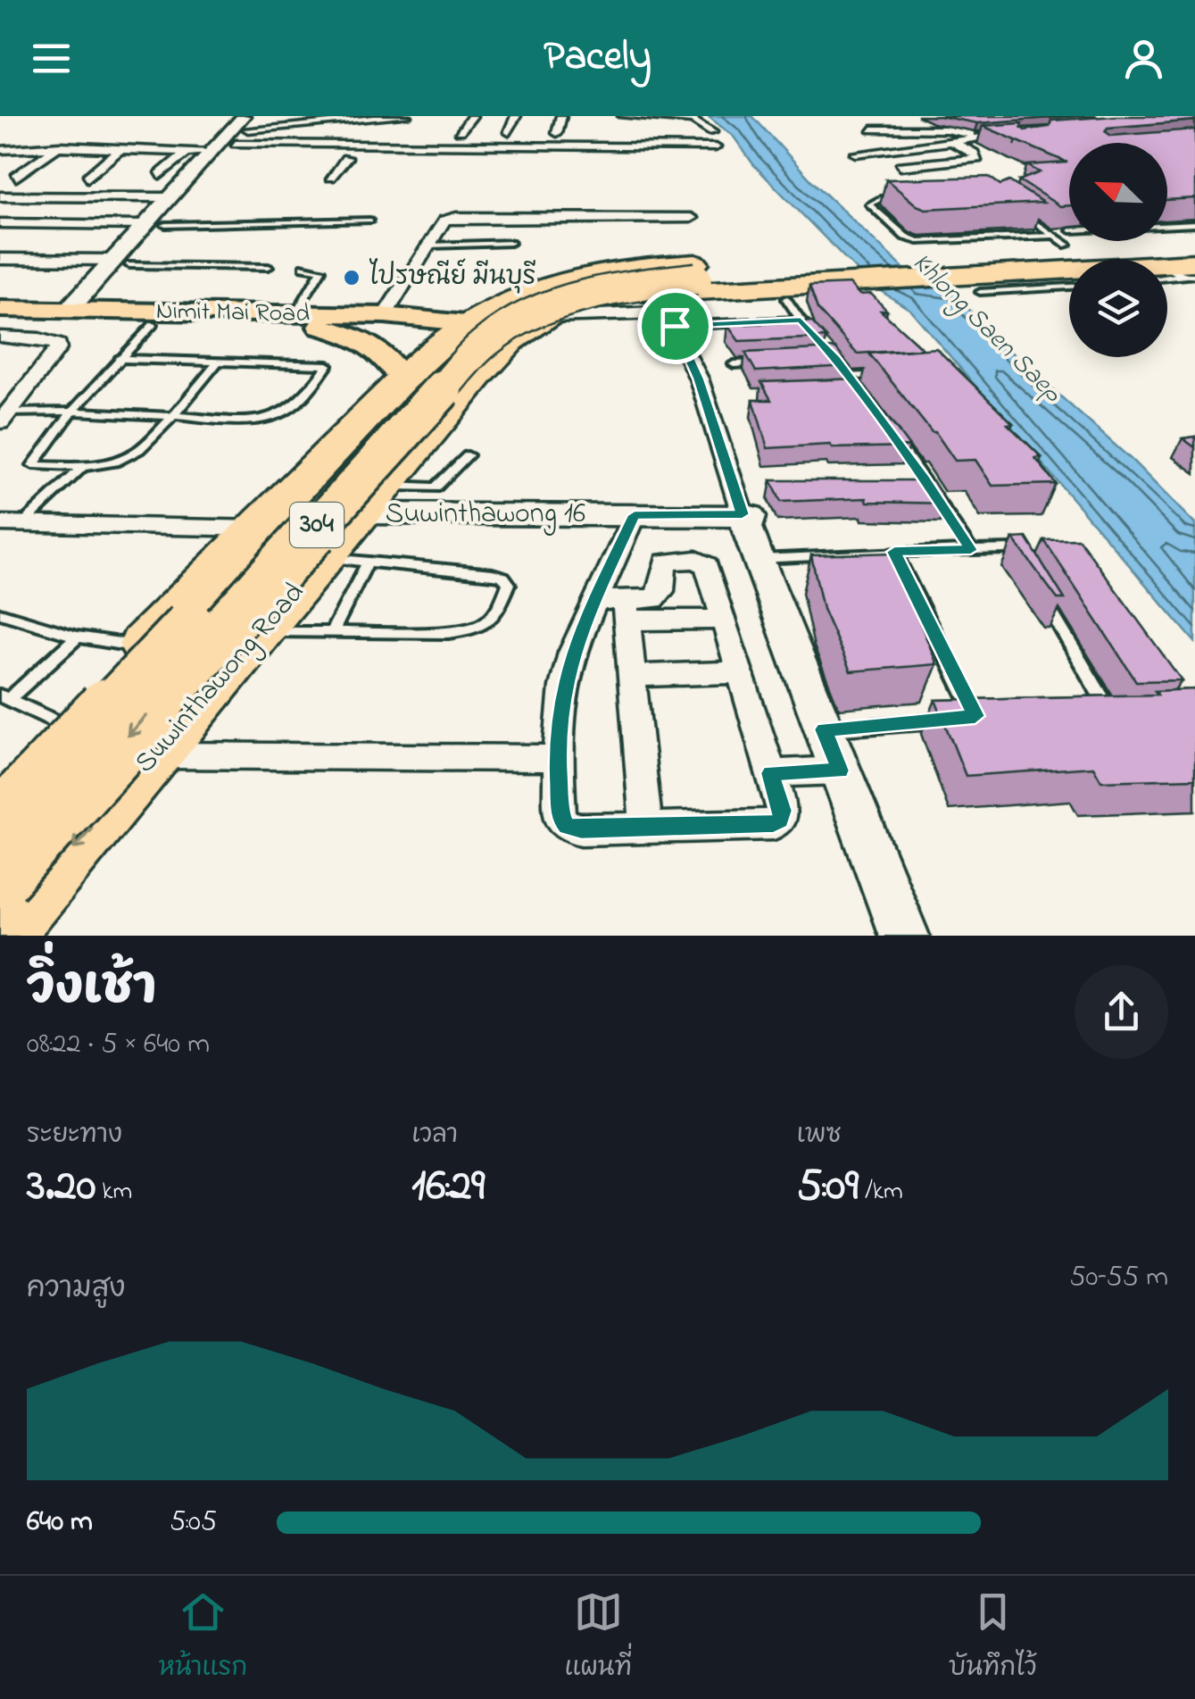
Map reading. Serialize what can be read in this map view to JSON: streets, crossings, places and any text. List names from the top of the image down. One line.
{"streets":{"highway":["304","Suwinthawong Road"],"main road":["Nimit Mai Road","Suwinthawong 16"]},"crossings":[["Nimit Mai Road","Suwinthawong Road"],["Suwinthawong 16","Suwinthawong Road"],["304","Suwinthawong Road"]],"water":["Khlong Saen Saep"],"places":["ไปรษณีย์ มีนบุรี"],"north":"top left","page":{"header":"Pacely","heading":["วิ่งเช้า","08:22 · 5 × 640 m"],"stats":[["ระยะทาง","3.20 km"],["เวลา","16:29"],["เพซ","5:09 /km"]],"chart":["ความสูง","50–55 m"],"list":[{"name":"640 m","note":"5:05"}],"tabs":["หน้าแรก","แผนที่","บันทึกไว้"]}}
